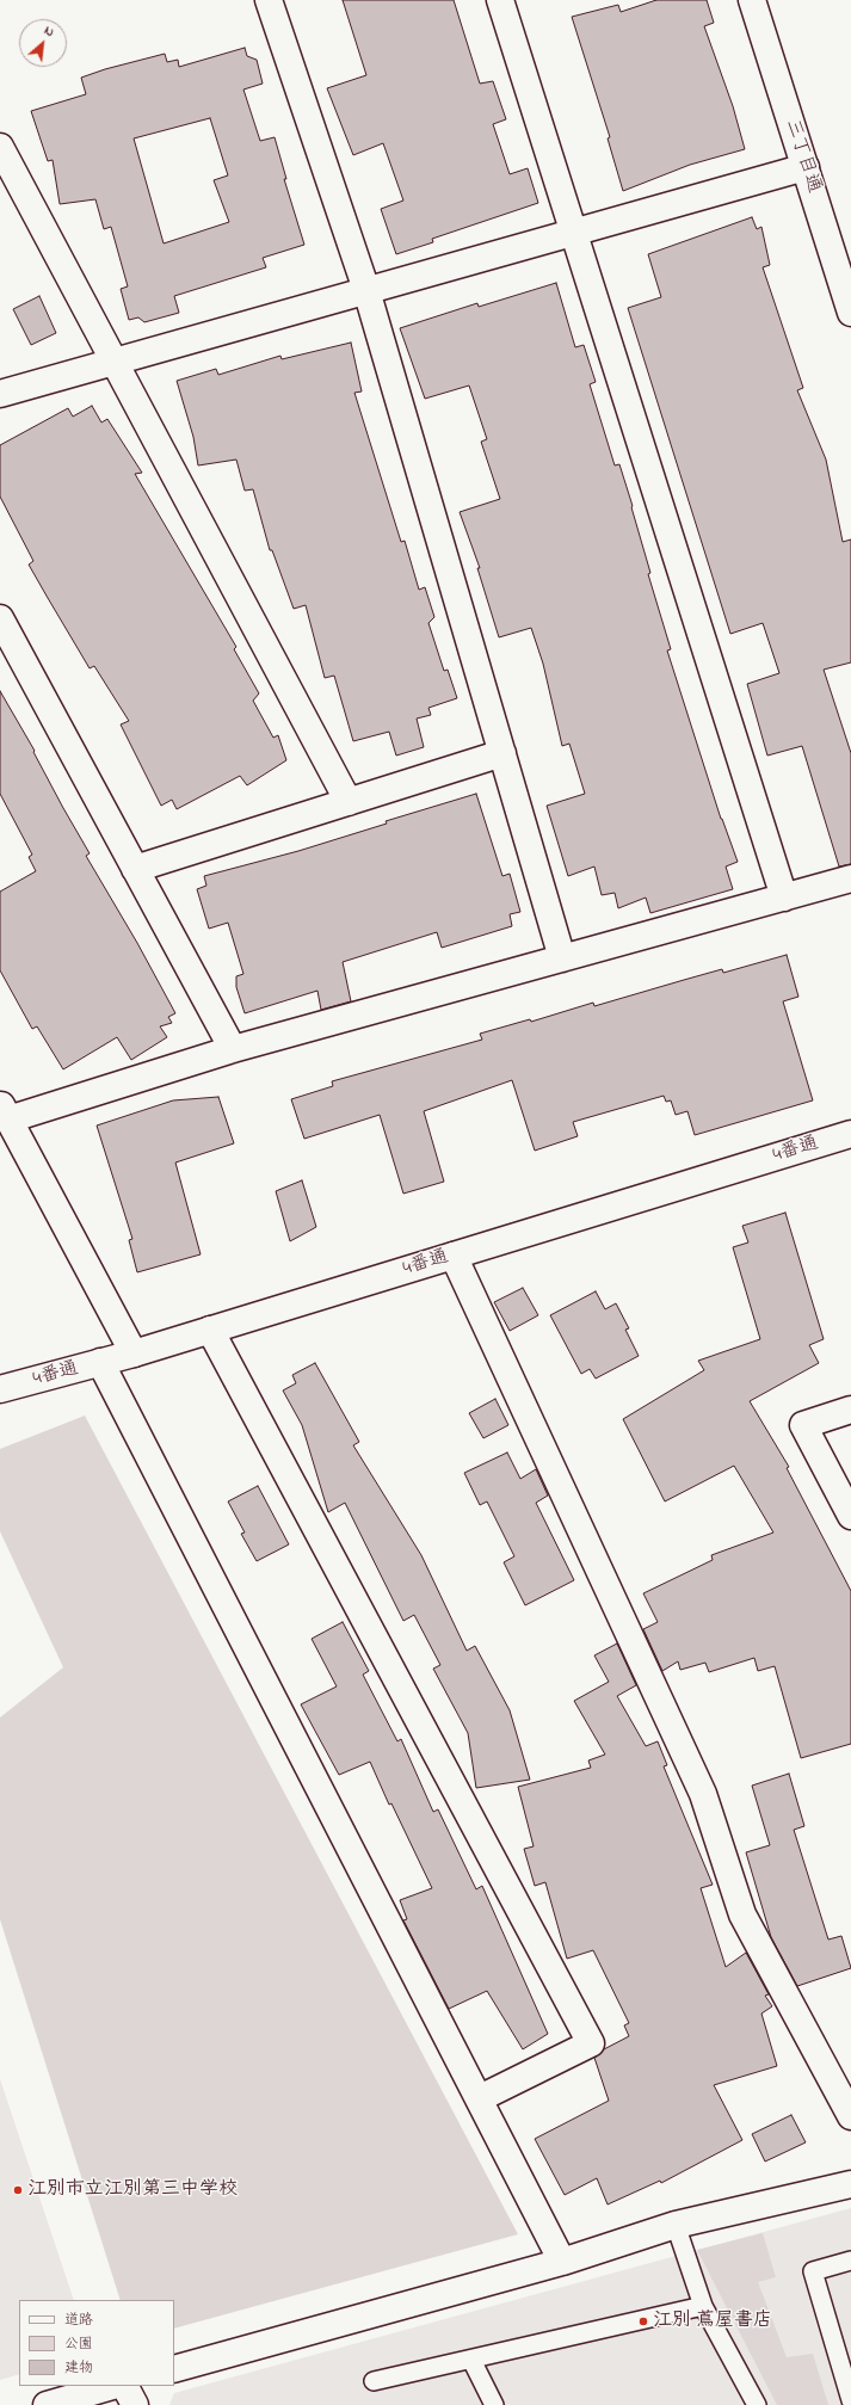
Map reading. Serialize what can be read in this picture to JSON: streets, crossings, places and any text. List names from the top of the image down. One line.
{"streets":{"street":["三丁目通","4番通"]},"places":["江別市立江別第三中学校","江別 蔦屋書店"],"legend":["道路","公園","建物"],"north":"top right"}
